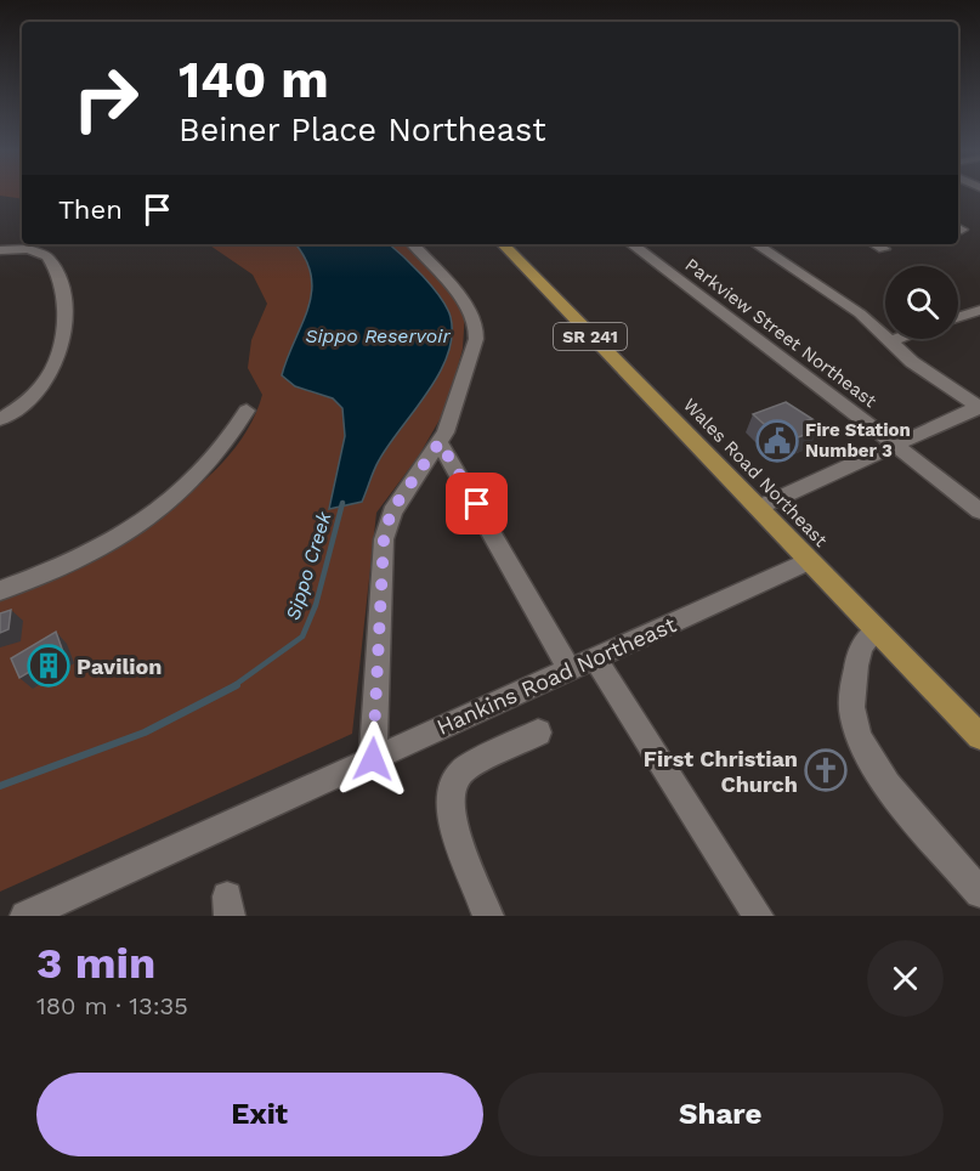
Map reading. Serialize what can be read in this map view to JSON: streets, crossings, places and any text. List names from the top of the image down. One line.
{"streets":{"main road":["SR 241","Wales Road Northeast"],"street":["Parkview Street Northeast","Hankins Road Northeast"]},"crossings":[["Wales Road Northeast","Hankins Road Northeast"]],"water":["Sippo Reservoir","Sippo Creek"],"places":{"public building":["Fire Station Number 3"],"building":["Pavilion"],"church":["First Christian Church"]},"page":{"turn":["140 m","Beiner Place Northeast"],"then":"Then","heading":["3 min","180 m · 13:35"],"buttons":["Exit","Share"]}}
